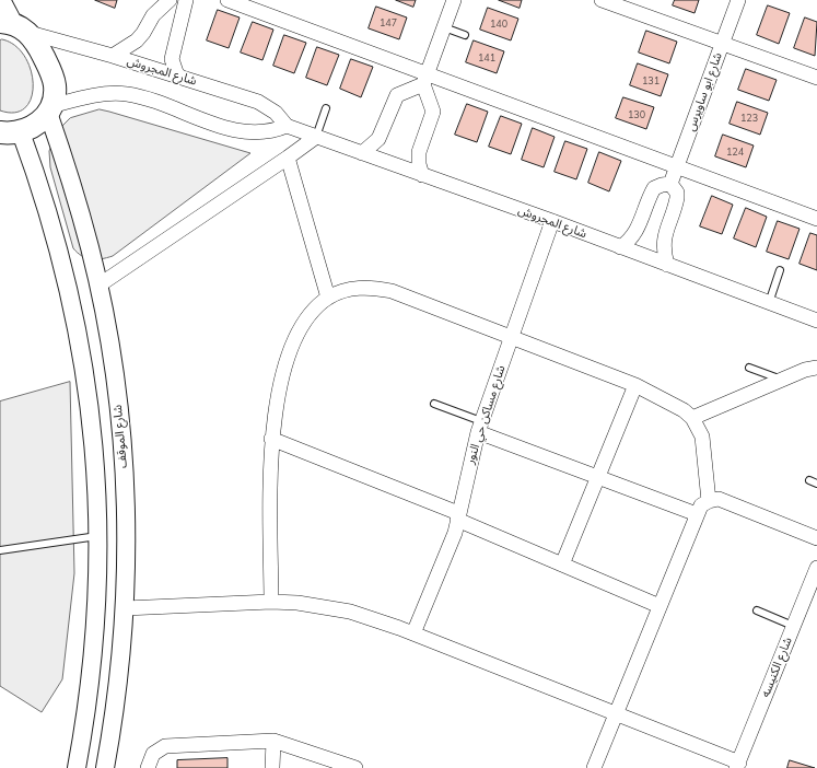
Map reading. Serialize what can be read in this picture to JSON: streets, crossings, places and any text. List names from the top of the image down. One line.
{"streets":{"street":["شارع المجروش","شارع ابو ساويرس","شارع مساكن حي النور","شارع الموقف","شارع الكنيسه"]},"crossings":[["شارع المجروش","شارع مساكن حي النور"]],"house_numbers":["147","140","141","131","130","123","124"]}
